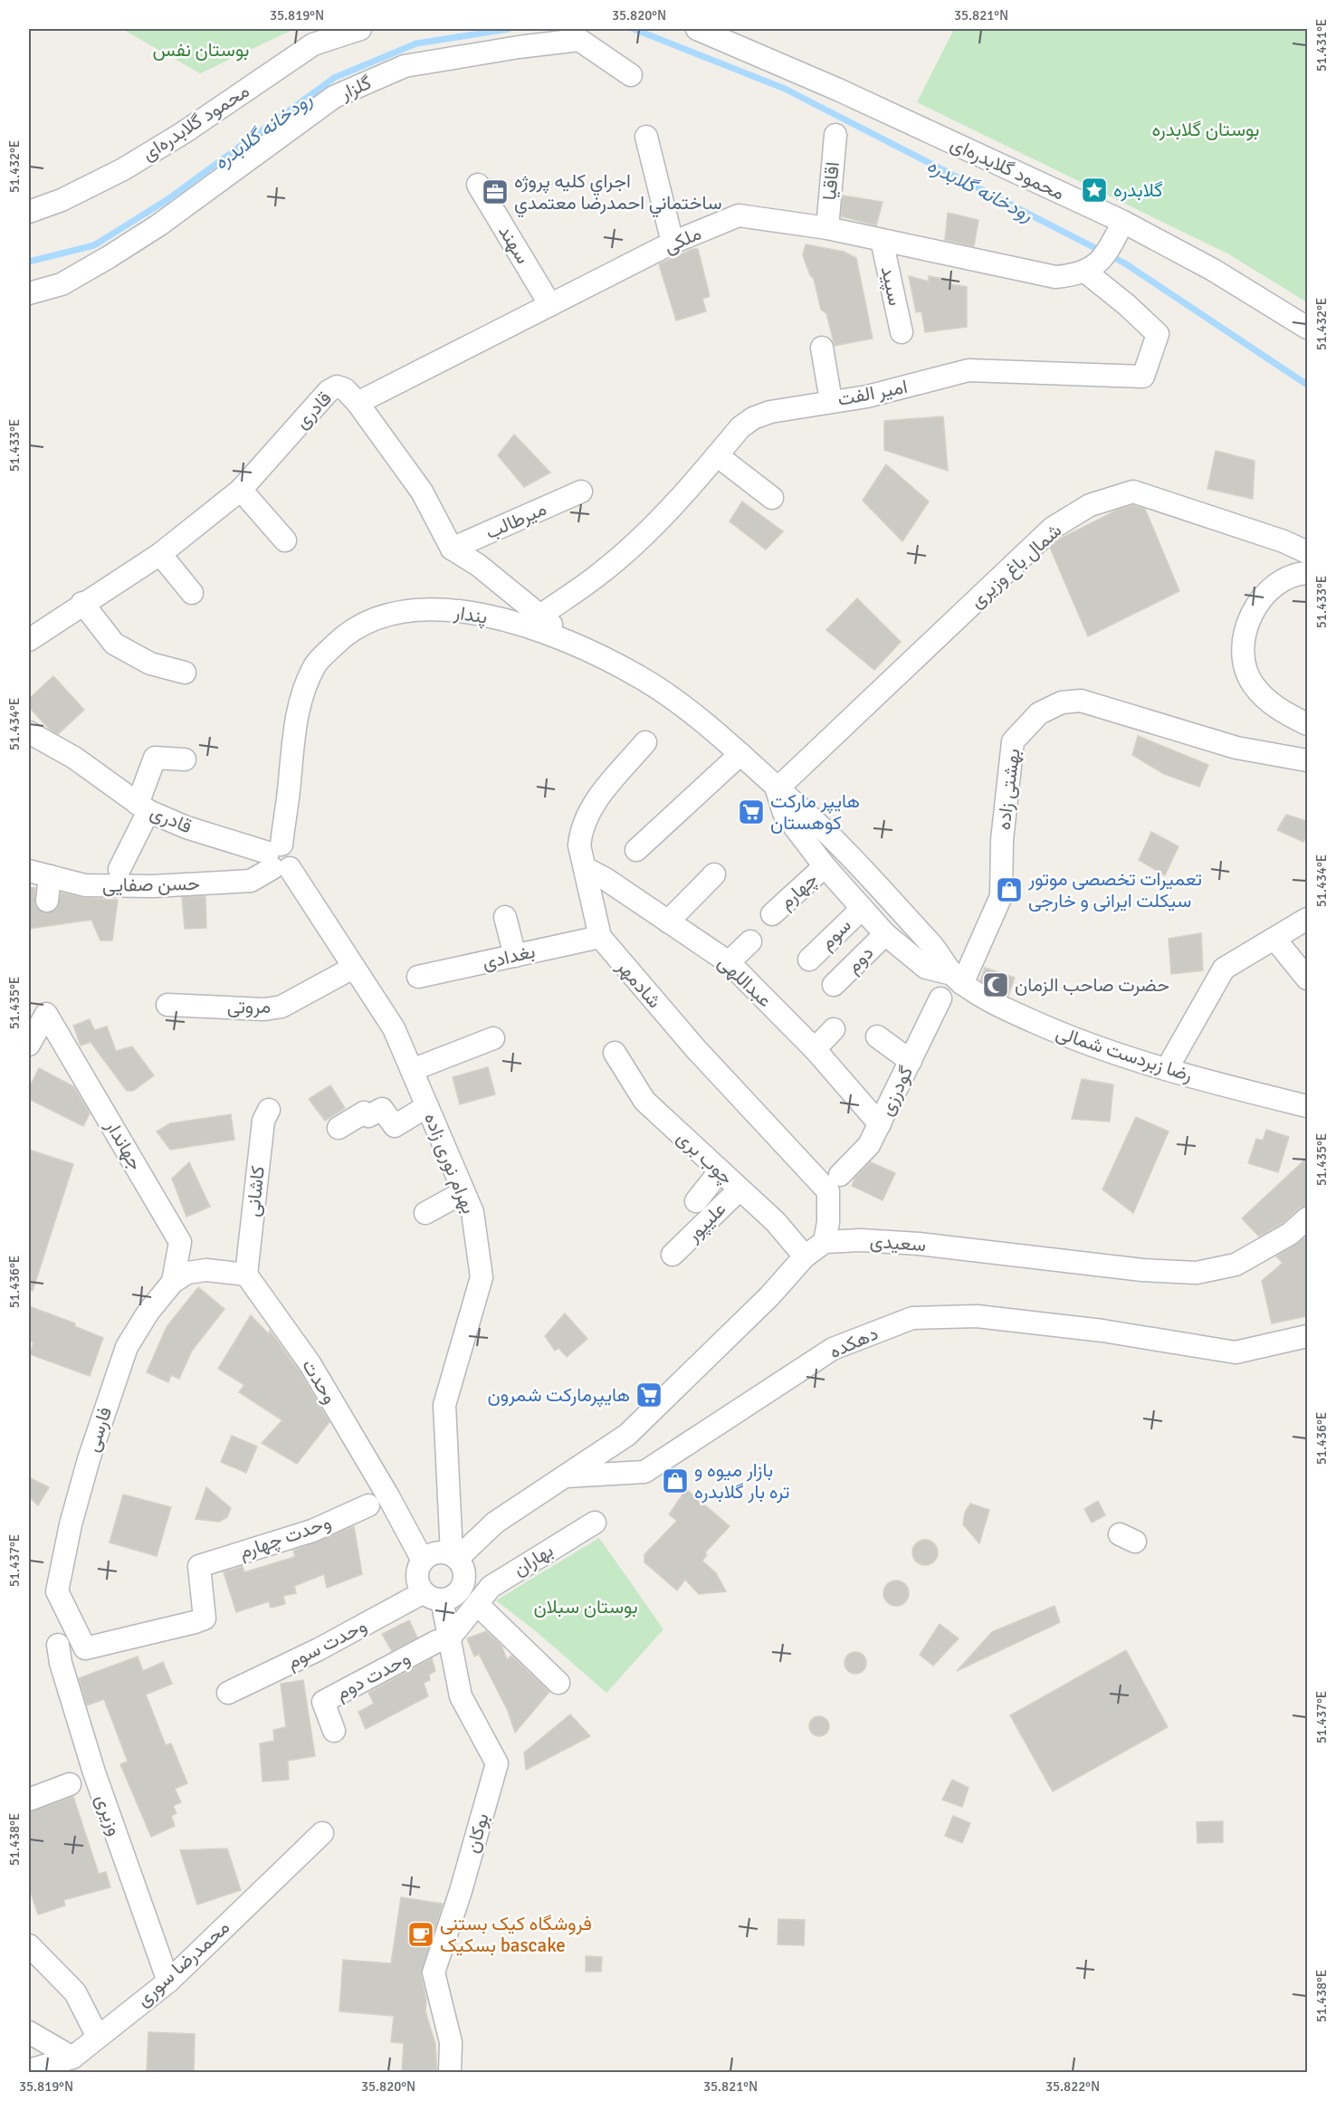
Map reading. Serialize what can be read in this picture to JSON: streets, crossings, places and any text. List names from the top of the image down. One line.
{"streets":{"street":["گلزار","محمود گلابدره‌ای","اقاقیا","ملکی","سهند","سپید","امیر الفت","قادری","میرطالب","شمال باغ وزیری","پندار","بهشتی زاده","حسن صفایی","چهارم","سوم","بغدادی","دوم","عبداللهی","شادمهر","مروتی","رضا زبردست شمالی","گودرزی","جهاندار","چوب بری","بهرام نوری زاده","کاشانی","علیپور","سعیدی","دهکده","وحدت","فارسی","وحدت چهارم","بهاران","وحدت سوم","وحدت دوم","وزیری","بوکان","محمدرضا سوری"]},"crossings":[["اقاقیا","ملکی"],["ملکی","سهند"],["ملکی","سپید"],["ملکی","امیر الفت"],["ملکی","قادری"],["قادری","میرطالب"],["قادری","پندار"],["قادری","حسن صفایی"],["قادری","بهرام نوری زاده"],["شمال باغ وزیری","پندار"],["پندار","بهشتی زاده"],["پندار","حسن صفایی"],["پندار","رضا زبردست شمالی"],["پندار","بهرام نوری زاده"],["بهشتی زاده","رضا زبردست شمالی"],["حسن صفایی","بهرام نوری زاده"],["بغدادی","شادمهر"],["عبداللهی","شادمهر"],["عبداللهی","گودرزی"],["شادمهر","گودرزی"],["مروتی","بهرام نوری زاده"],["جهاندار","فارسی"],["چوب بری","علیپور"],["بهرام نوری زاده","وحدت"],["بهرام نوری زاده","وحدت سوم"],["بهرام نوری زاده","بوکان"],["کاشانی","وحدت"],["وحدت","وحدت سوم"],["وحدت","بوکان"],["فارسی","وحدت چهارم"],["بهاران","وحدت دوم"],["بهاران","بوکان"],["وحدت سوم","بوکان"],["وحدت دوم","بوکان"],["وزیری","محمدرضا سوری"]],"water":["رودخانه گلابدره"],"parks":["بوستان نفس","بوستان گلابدره","بوستان سبلان"],"places":{"place":["گلابدره"],"office":["اجراي كليه پروژه ساختماني احمدرضا معتمدي"],"supermarket":["هایپر مارکت کوهستان","هایپرمارکت شمرون"],"shop":["تعمیرات تخصصی موتور سیکلت ایرانی و خارجی","بازار میوه و تره بار گلابدره"],"mosque":["حضرت صاحب الزمان"],"cafe":["فروشگاه کیک بستنی بسکیک bascake"]},"coordinates":["35.819°N","35.820°N","35.821°N","51.431°E","51.432°E","51.433°E","51.434°E","51.435°E","51.436°E","51.437°E","51.438°E","35.822°N"]}
